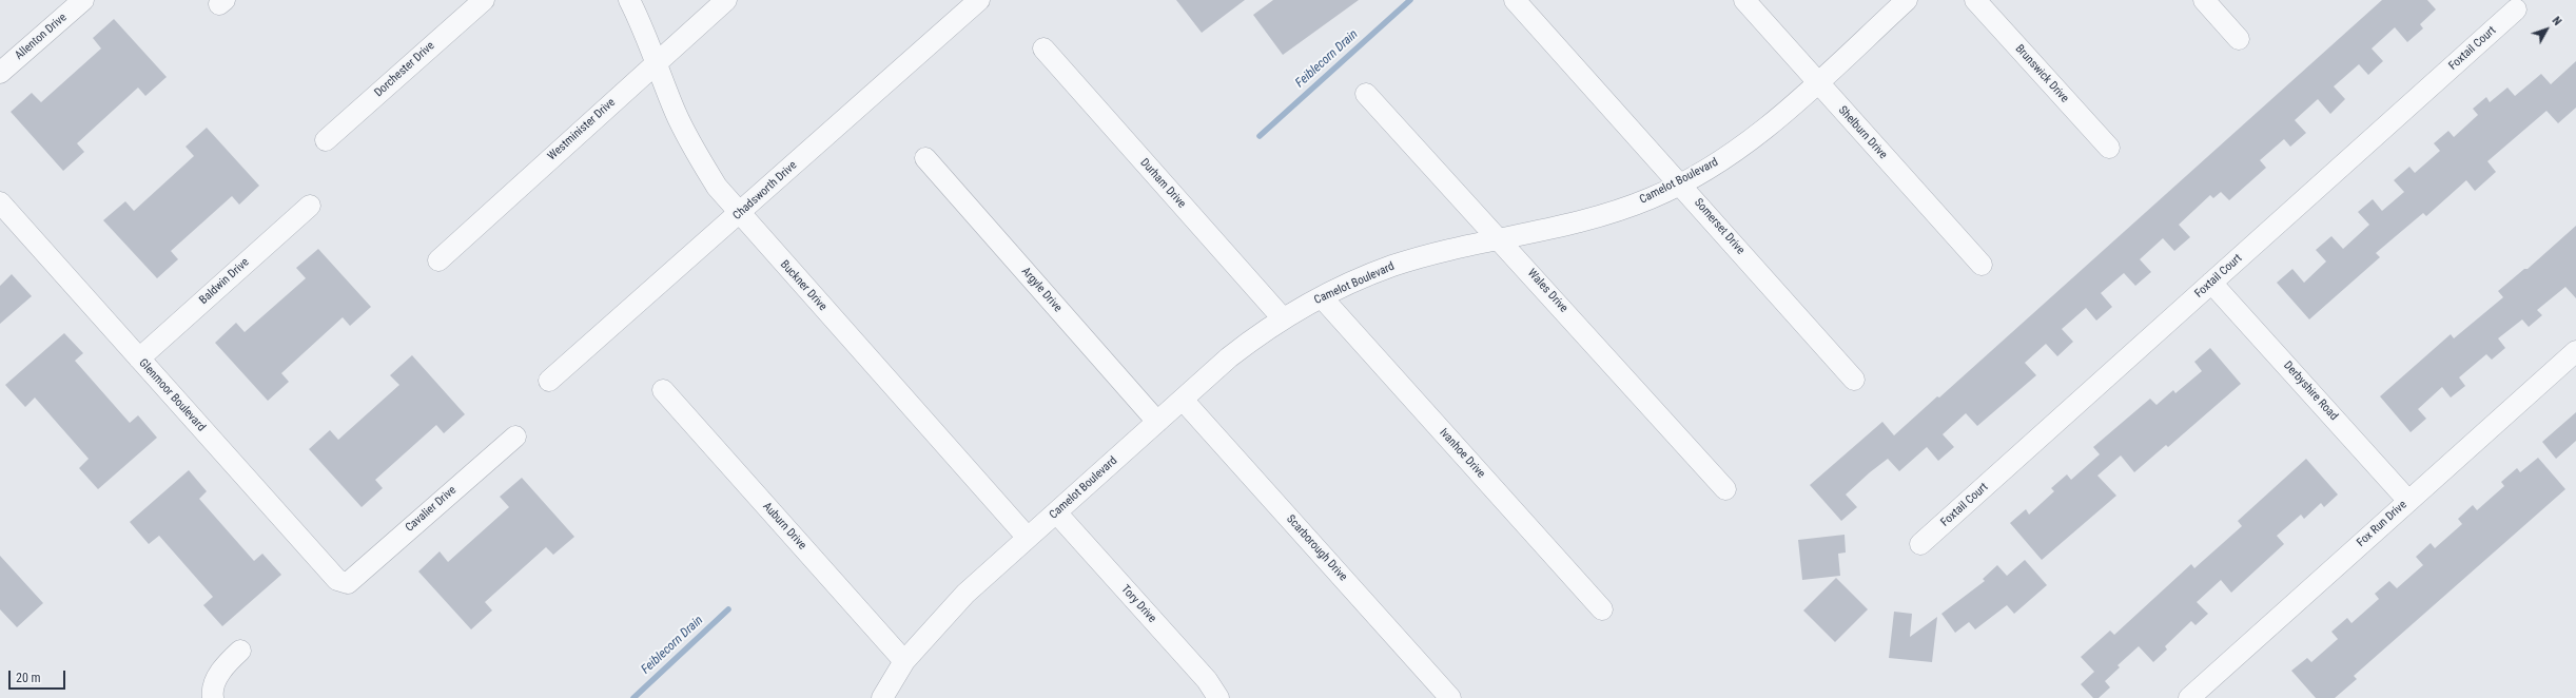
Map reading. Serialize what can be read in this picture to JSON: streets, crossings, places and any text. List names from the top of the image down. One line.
{"streets":{"street":["Allenton Drive","Foxtail Court","Dorchester Drive","Brunswick Drive","Westminister Drive","Shelburn Drive","Camelot Boulevard","Durham Drive","Chadsworth Drive","Somerset Drive","Baldwin Drive","Buckner Drive","Argyle Drive","Wales Drive","Derbyshire Road","Glenmoor Boulevard","Ivanhoe Drive","Cavalier Drive","Fox Run Drive","Auburn Drive","Scarborough Drive","Tory Drive"]},"crossings":[["Foxtail Court","Derbyshire Road"],["Westminister Drive","Buckner Drive"],["Shelburn Drive","Camelot Boulevard"],["Camelot Boulevard","Durham Drive"],["Camelot Boulevard","Somerset Drive"],["Camelot Boulevard","Buckner Drive"],["Camelot Boulevard","Argyle Drive"],["Camelot Boulevard","Wales Drive"],["Camelot Boulevard","Ivanhoe Drive"],["Camelot Boulevard","Auburn Drive"],["Camelot Boulevard","Scarborough Drive"],["Camelot Boulevard","Tory Drive"],["Chadsworth Drive","Buckner Drive"],["Baldwin Drive","Glenmoor Boulevard"],["Derbyshire Road","Fox Run Drive"],["Glenmoor Boulevard","Cavalier Drive"]],"water":["Feiblecorn Drain"],"scale_bar":"20 m","north":"top right"}
